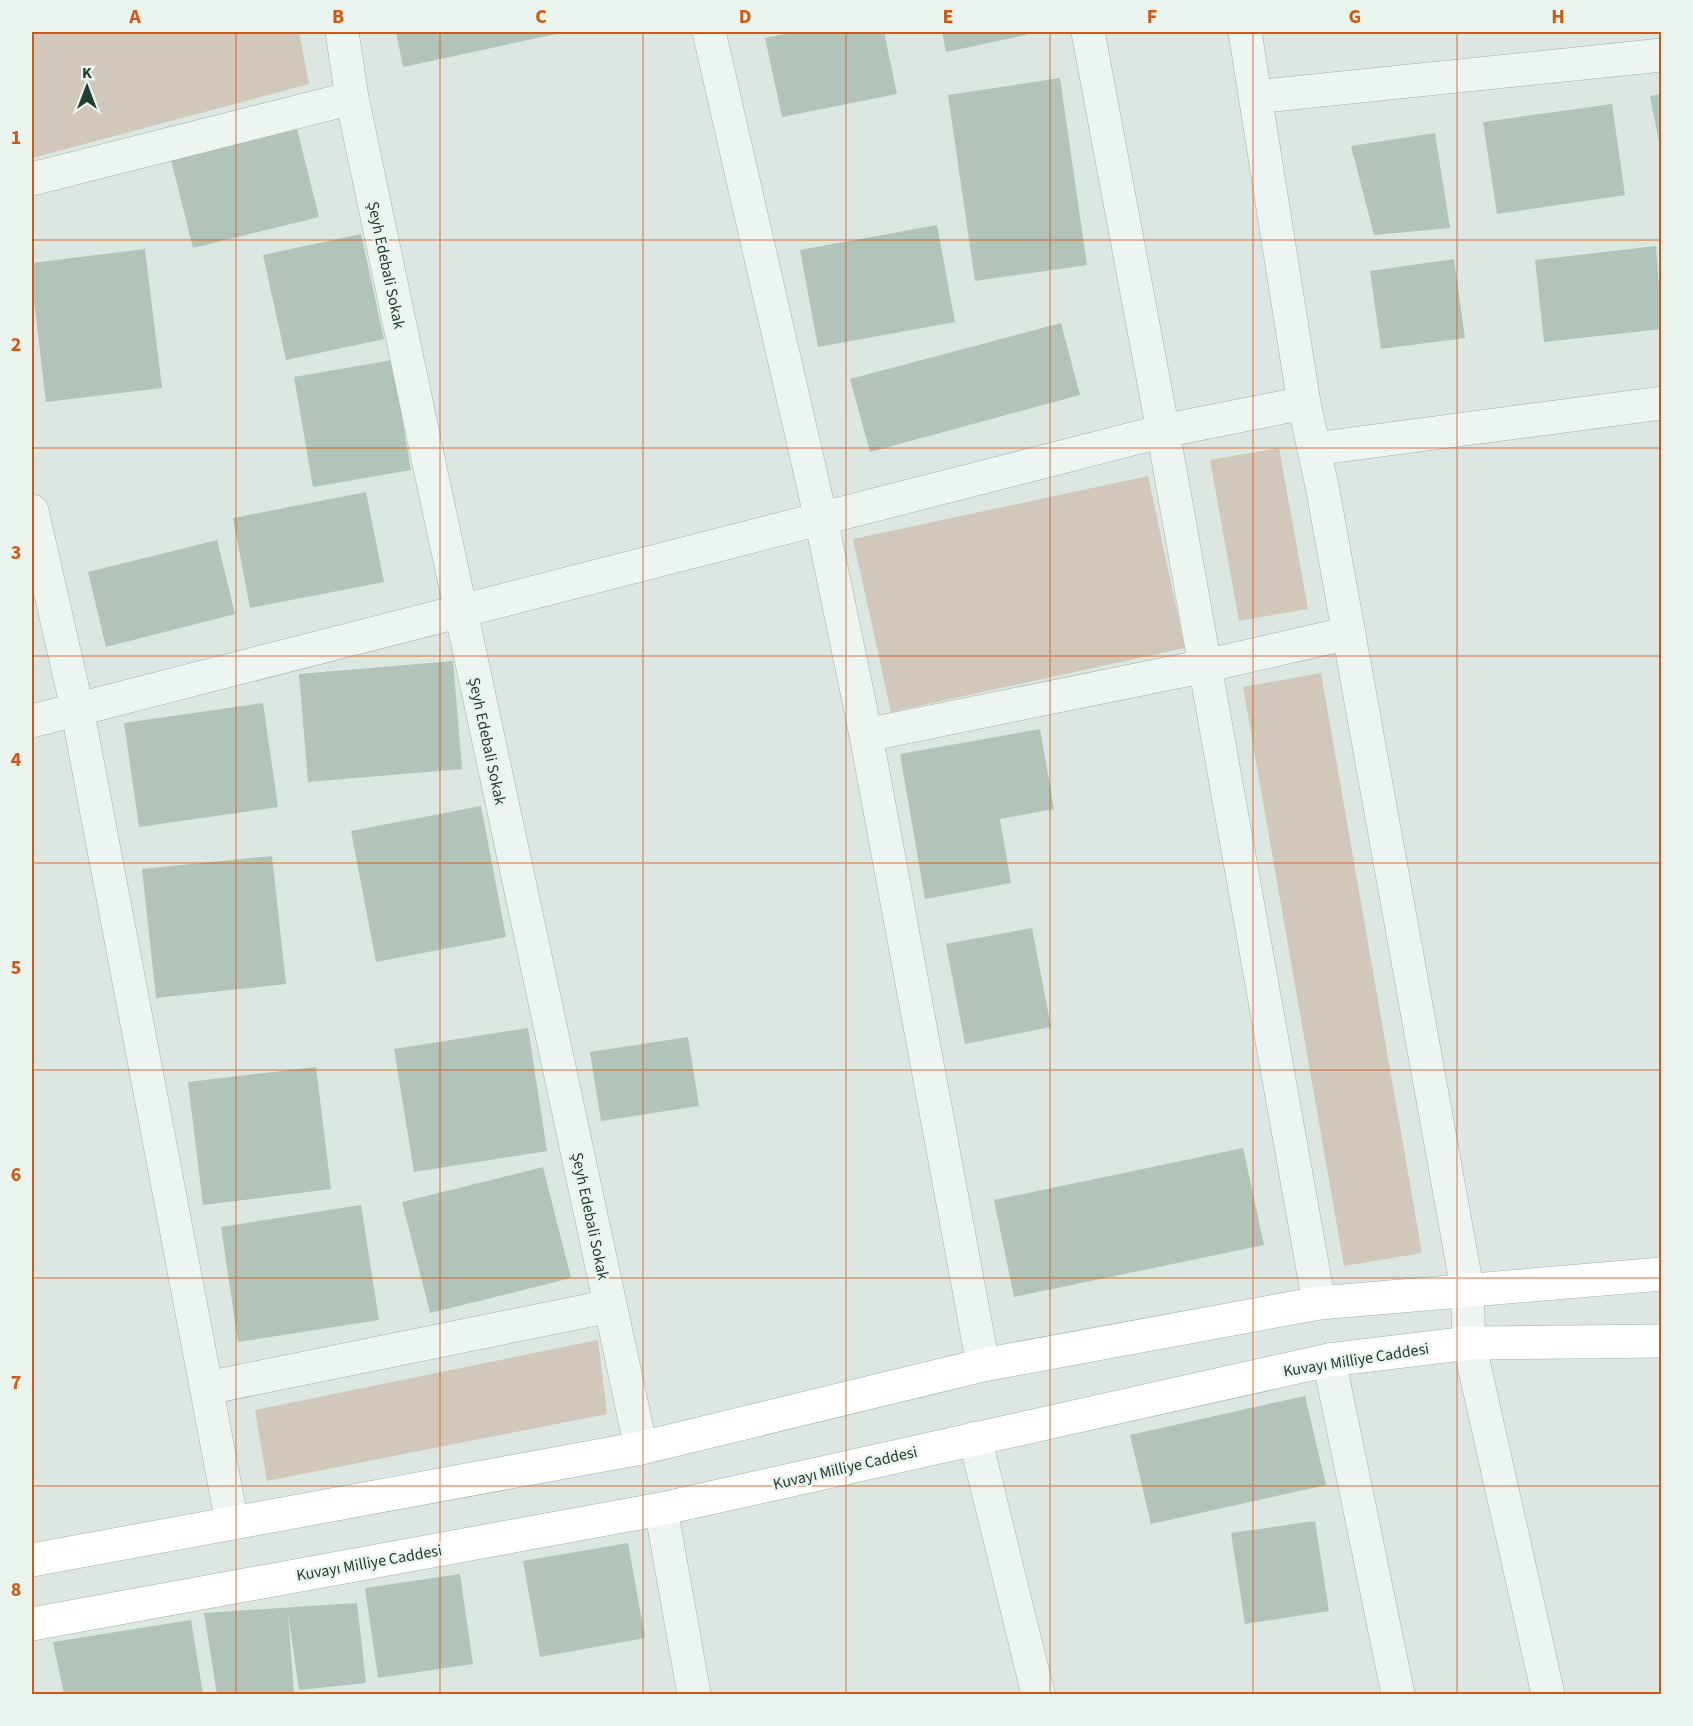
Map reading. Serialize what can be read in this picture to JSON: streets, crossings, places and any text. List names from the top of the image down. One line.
{"streets":{"main road":["Kuvayı Milliye Caddesi"],"street":["Şeyh Edebali Sokak"]},"north":"top","grid":{"columns":["A","B","C","D","E","F","G","H"],"rows":["1","2","3","4","5","6","7","8"]}}
